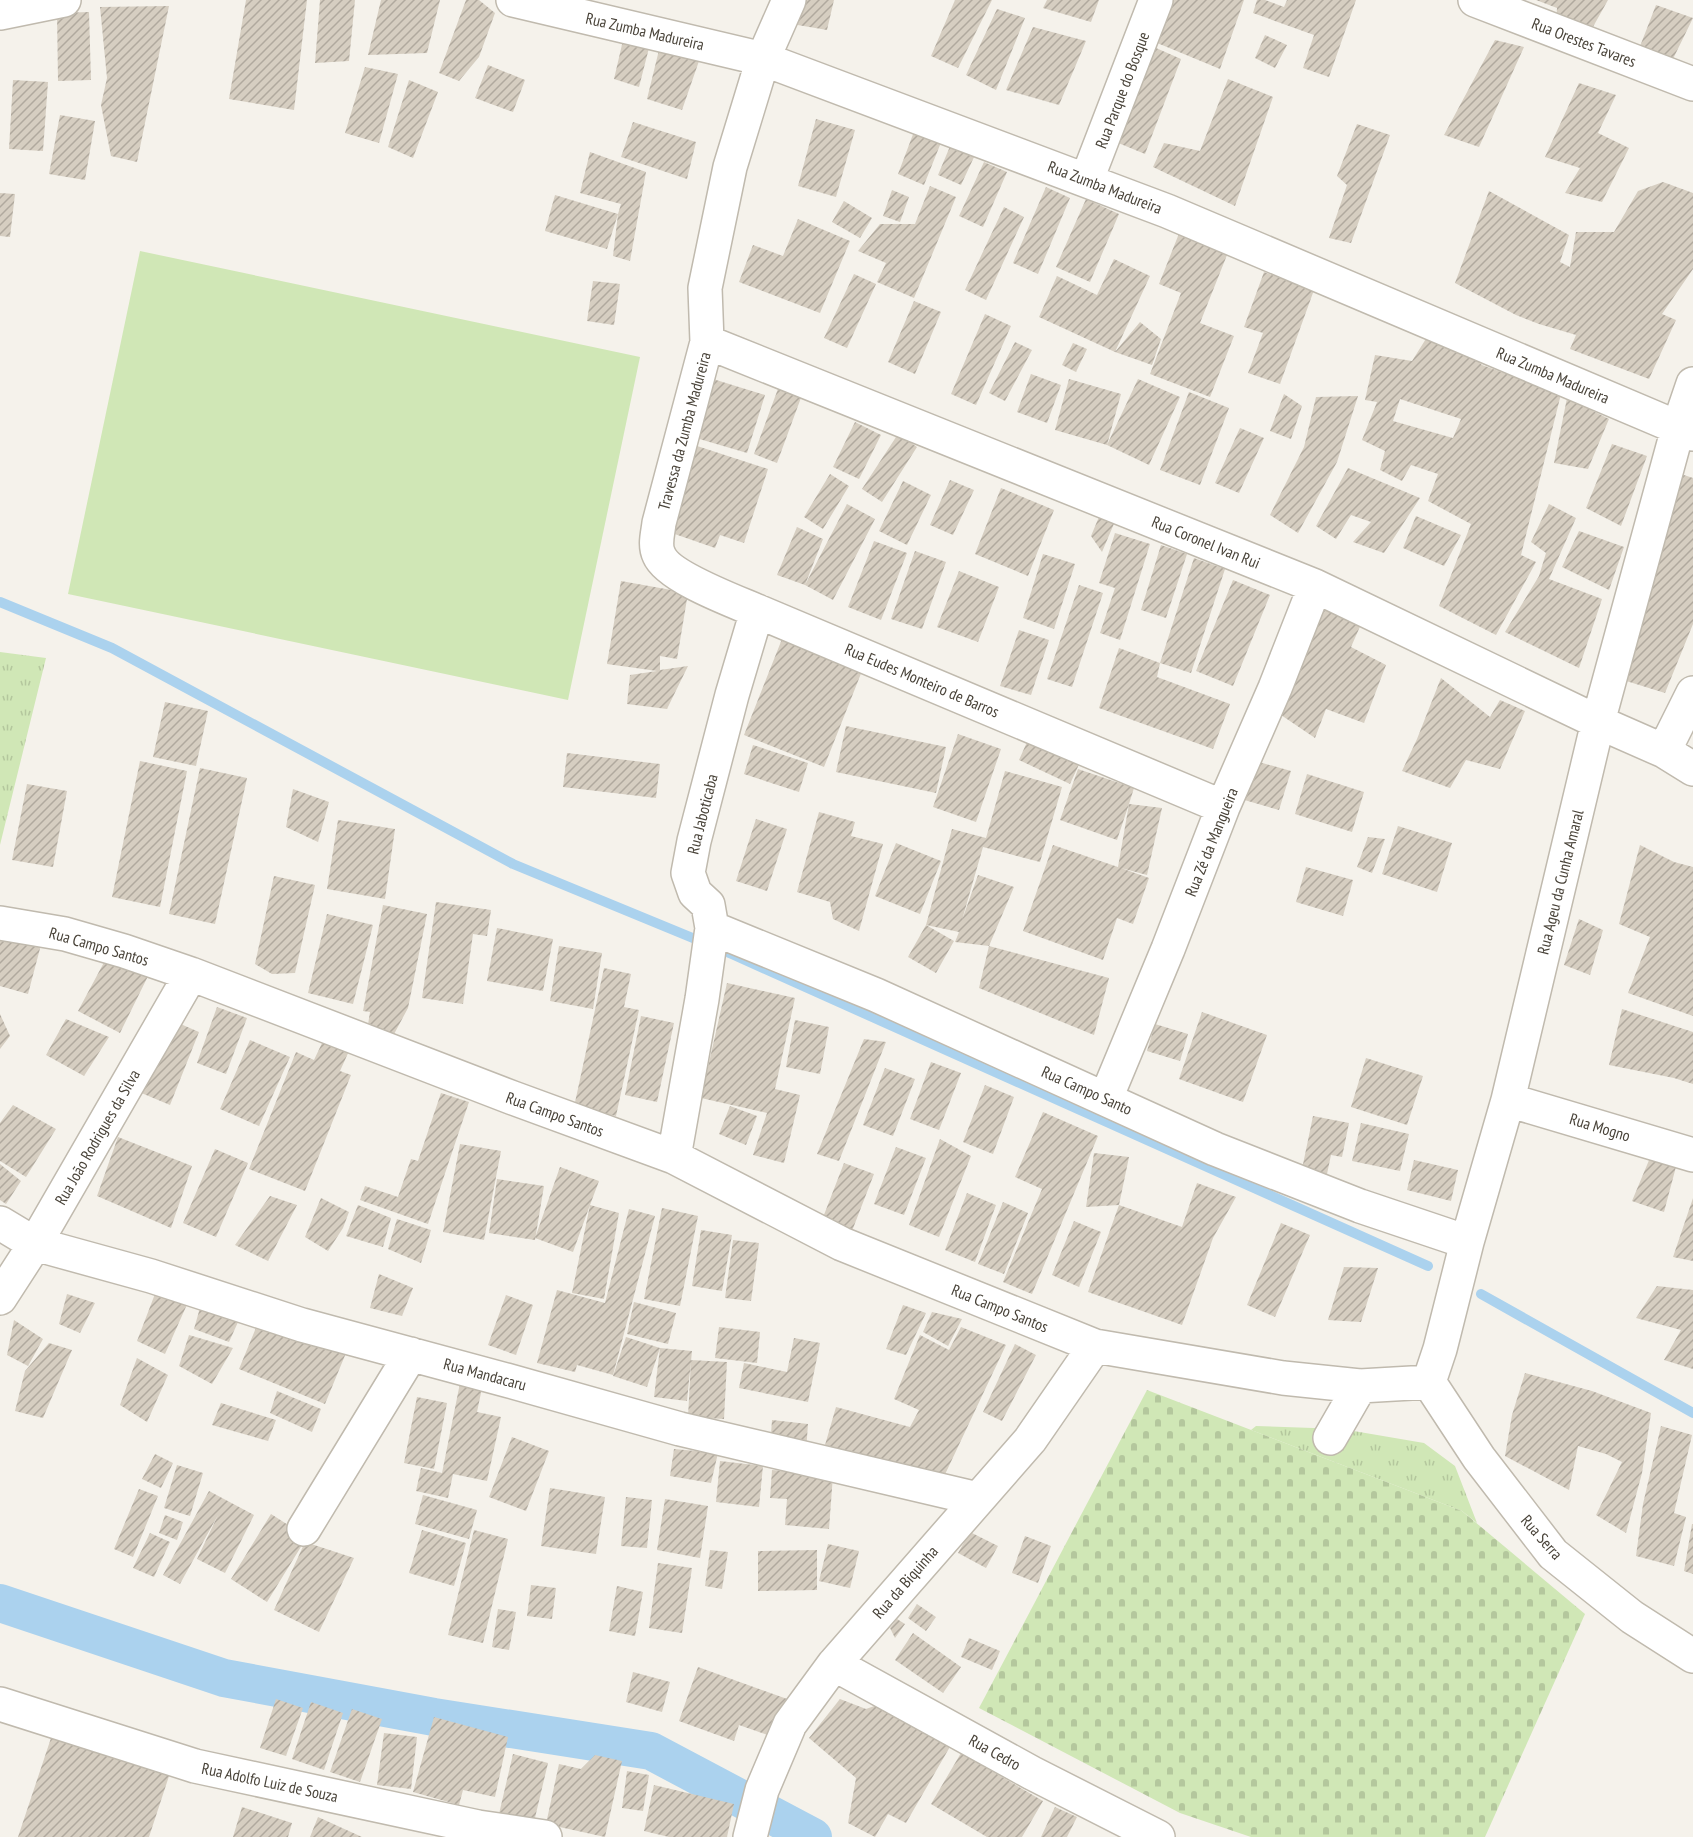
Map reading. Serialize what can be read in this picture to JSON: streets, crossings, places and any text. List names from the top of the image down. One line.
{"streets":{"street":["Rua Zumba Madureira","Rua Orestes Tavares","Rua Parque do Bosque","Travessa da Zumba Madureira","Rua Coronel Ivan Rui","Rua Eudes Monteiro de Barros","Rua Jaboticaba","Rua Zé da Mangueira","Rua Ageu da Cunha Amaral","Rua Campo Santos","Rua Campo Santo","Rua Mogno","Rua João Rodrigues da Silva","Rua Mandacaru","Rua Serra","Rua da Biquinha","Rua Cedro","Rua Adolfo Luiz de Souza"]},"crossings":[["Rua Zumba Madureira","Rua Parque do Bosque"],["Rua Zumba Madureira","Travessa da Zumba Madureira"],["Rua Zumba Madureira","Rua Ageu da Cunha Amaral"],["Travessa da Zumba Madureira","Rua Coronel Ivan Rui"],["Travessa da Zumba Madureira","Rua Eudes Monteiro de Barros"],["Rua Coronel Ivan Rui","Rua Zé da Mangueira"],["Rua Coronel Ivan Rui","Rua Ageu da Cunha Amaral"],["Rua Eudes Monteiro de Barros","Rua Jaboticaba"],["Rua Eudes Monteiro de Barros","Rua Zé da Mangueira"],["Rua Jaboticaba","Rua Campo Santos"],["Rua Jaboticaba","Rua Campo Santo"],["Rua Zé da Mangueira","Rua Campo Santo"],["Rua Ageu da Cunha Amaral","Rua Campo Santo"],["Rua Ageu da Cunha Amaral","Rua Mogno"],["Rua Ageu da Cunha Amaral","Rua Serra"],["Rua Campo Santos","Rua João Rodrigues da Silva"],["Rua Campo Santos","Rua da Biquinha"],["Rua João Rodrigues da Silva","Rua Mandacaru"],["Rua Mandacaru","Rua da Biquinha"],["Rua da Biquinha","Rua Cedro"]]}
